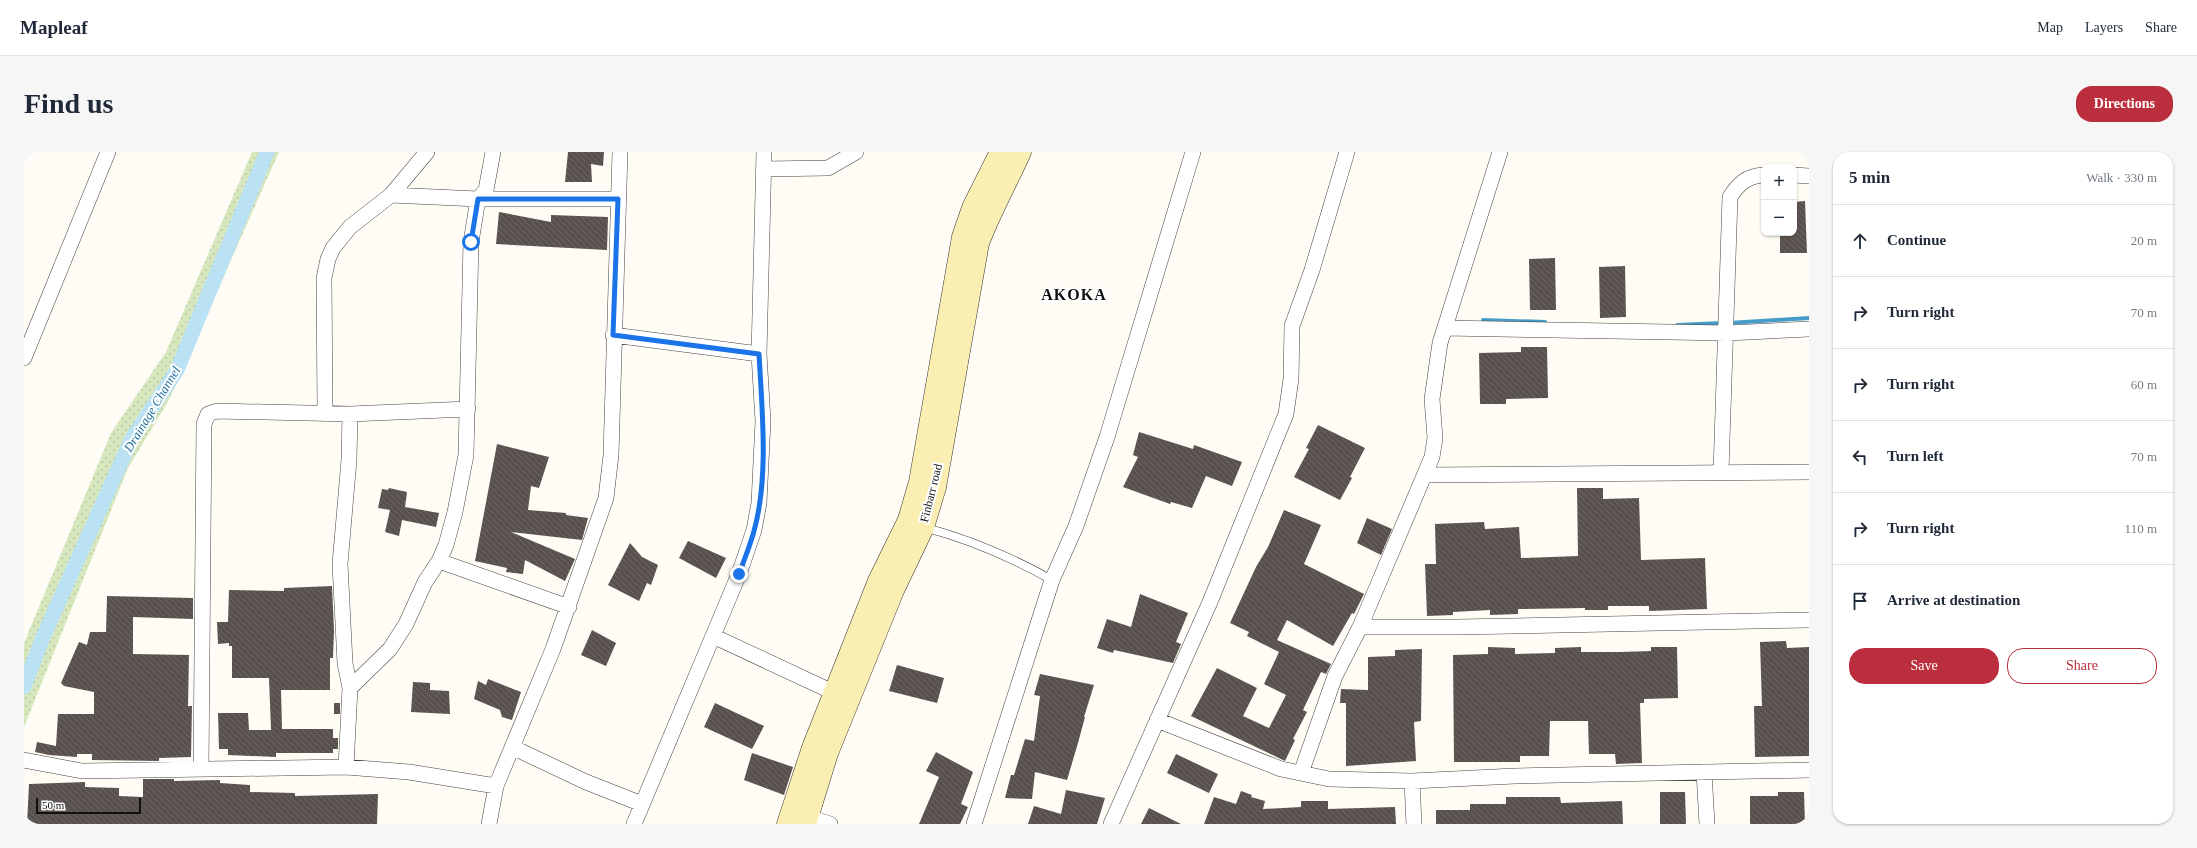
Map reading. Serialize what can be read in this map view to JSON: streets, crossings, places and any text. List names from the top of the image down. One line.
{"streets":{"main road":["Finbarr road"]},"districts":["AKOKA"],"water":["Drainage Channel"],"scale_bar":"50 m","page":{"header":"Mapleaf","nav":["Map","Layers","Share"],"buttons":["Directions",["Save","Share"]],"title":"Find us","heading":["5 min","Walk · 330 m"],"map_buttons":["+","−"],"list":[["Continue","20 m"],["Turn right","70 m"],["Turn right","60 m"],["Turn left","70 m"],["Turn right","110 m"],"Arrive at destination"],"scale":"50 m"}}
